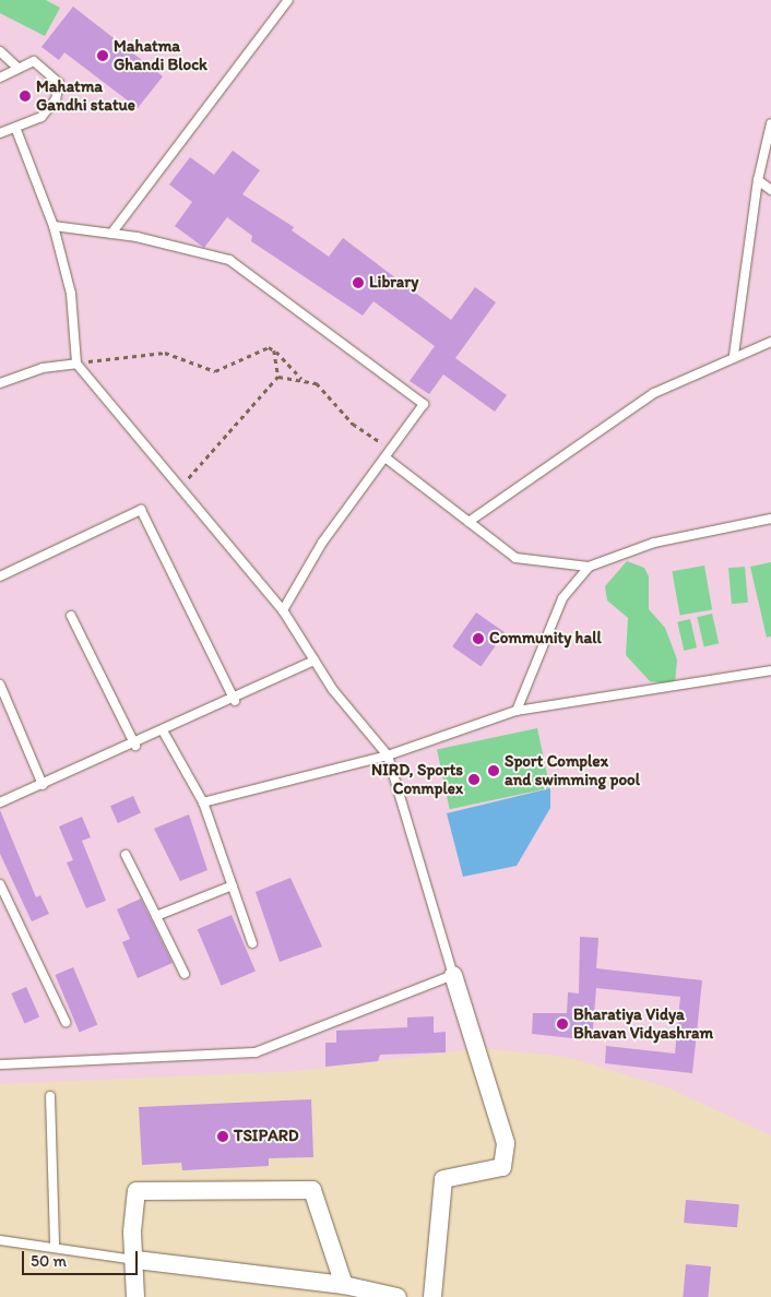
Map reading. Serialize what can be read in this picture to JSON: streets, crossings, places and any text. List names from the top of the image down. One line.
{"places":["Mahatma Ghandi Block","Mahatma Gandhi statue","Library","Community hall","Sport Complex and swimming pool","NIRD, Sports Conmplex","Bharatiya Vidya Bhavan Vidyashram","TSIPARD"],"scale_bar":"50 m"}
